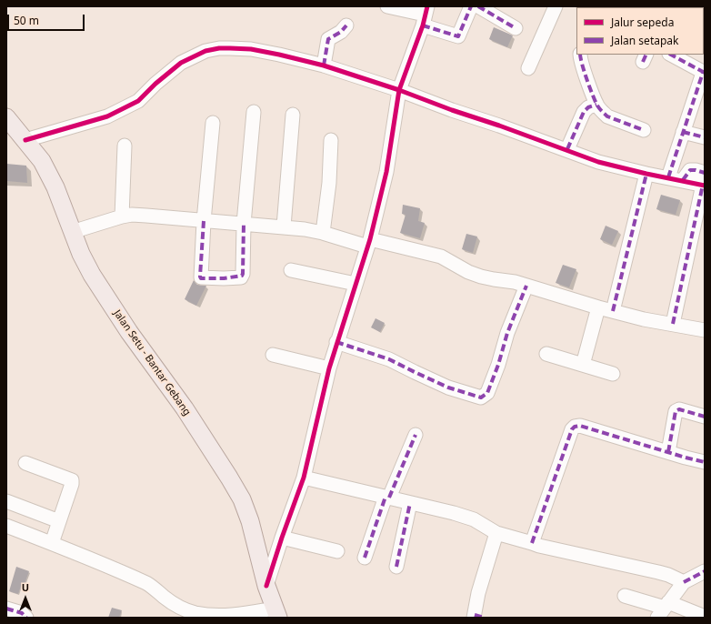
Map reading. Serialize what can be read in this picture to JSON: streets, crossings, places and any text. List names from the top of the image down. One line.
{"streets":{"main road":["Jalan Setu - Bantar Gebang"]},"legend":["Jalur sepeda","Jalan setapak"],"scale_bar":"50 m","north":"top"}
